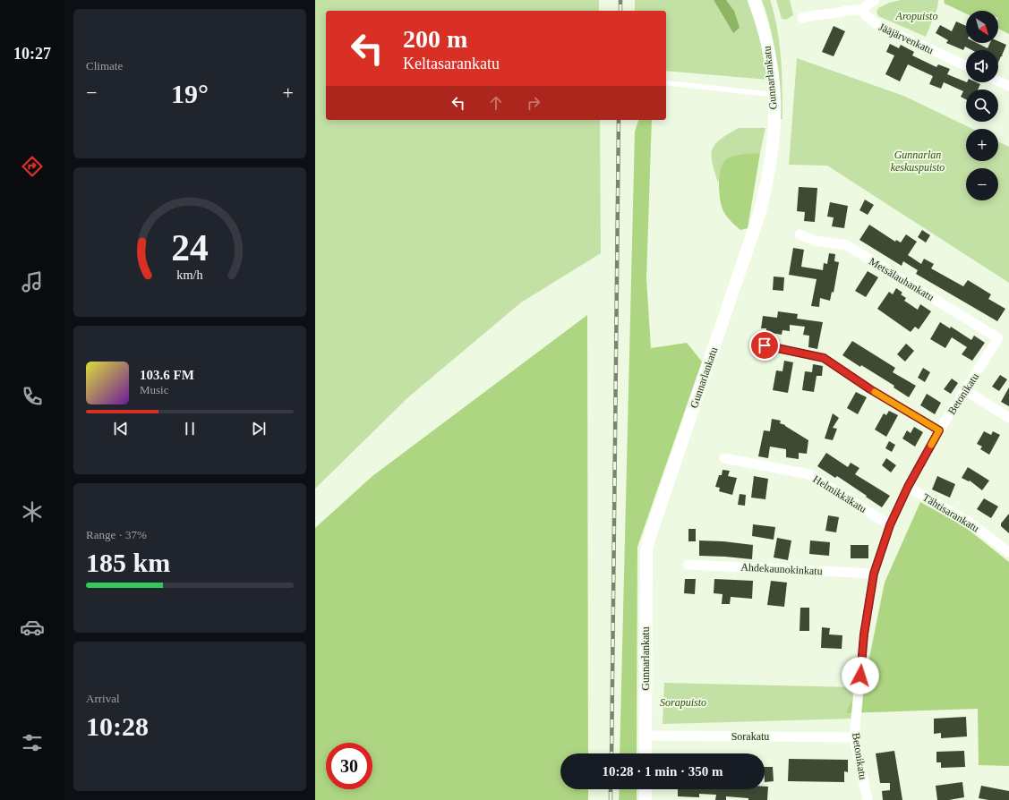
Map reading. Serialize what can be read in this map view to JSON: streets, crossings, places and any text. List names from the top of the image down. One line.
{"streets":{"street":["Jääjärvenkatu","Gunnarlankatu","Metsälauhankatu","Betonikatu","Helmikkäkatu","Tähtisarankatu","Ahdekaunokinkatu","Sorakatu"]},"crossings":[["Gunnarlankatu","Sorakatu"],["Metsälauhankatu","Betonikatu"],["Betonikatu","Helmikkäkatu"],["Betonikatu","Tähtisarankatu"],["Betonikatu","Ahdekaunokinkatu"],["Betonikatu","Sorakatu"]],"parks":["Aropuisto","Gunnarlan keskuspuisto","Sorapuisto"],"north":"bottom right","page":{"tabs":"10:27","tile":["Climate",["Range · 37%","185 km"],["Arrival","10:28"]],"map_buttons":["+","−"],"turn":["200 m","Keltasarankatu"],"heat":["−","19°","+"],"song":["103.6 FM","Music"],"limit":"30","trip":"10:28 · 1 min · 350 m","gauge":["24","km/h"]}}
